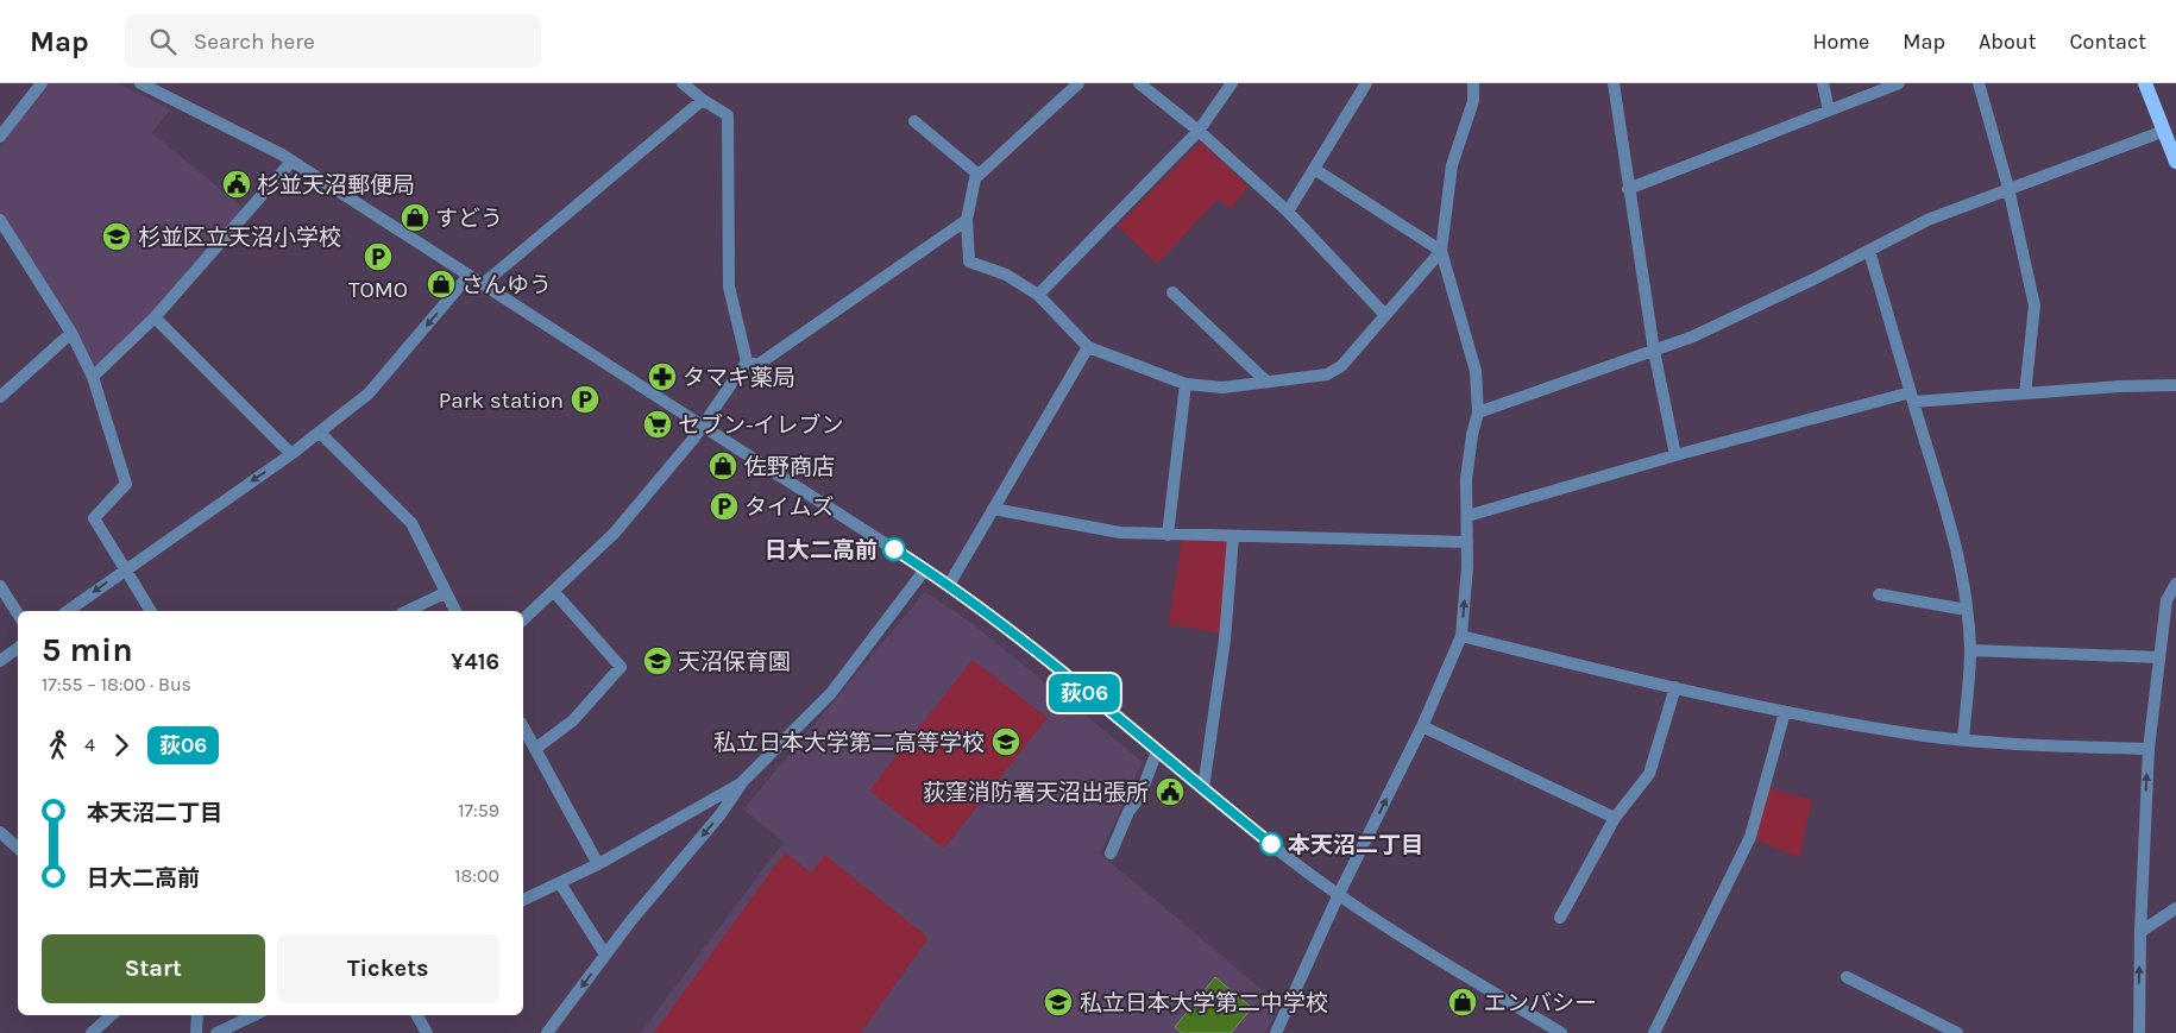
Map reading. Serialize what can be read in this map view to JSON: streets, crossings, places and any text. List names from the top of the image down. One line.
{"places":{"public building":["杉並天沼郵便局","荻窪消防署天沼出張所"],"shop":["すどう","さんゆう","佐野商店","エンバシー"],"school or university":["杉並区立天沼小学校","天沼保育園","私立日本大学第二高等学校","私立日本大学第二中学校"],"parking":["TOMO","Park station","タイムズ"],"pharmacy":["タマキ薬局"],"supermarket":["セブン-イレブン"],"other":["日大二高前","本天沼二丁目"]},"lines":["bus line 荻06"],"page":{"header":"Map","search":"Search here","nav":["Home","Map","About","Contact"],"on_map":"荻06","heading":["5 min","17:55 – 18:00 · Bus","¥416"],"legs":["4","荻06"],"list":[{"name":"本天沼二丁目","value":"17:59"},{"name":"日大二高前","value":"18:00"}],"buttons":["Start","Tickets"]}}
